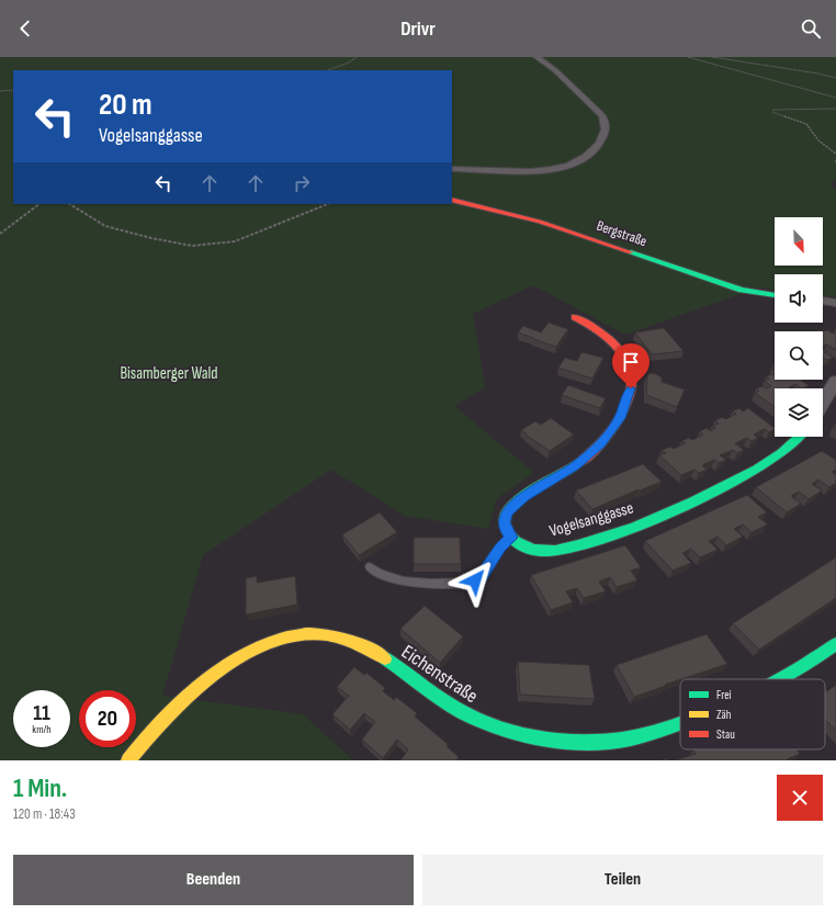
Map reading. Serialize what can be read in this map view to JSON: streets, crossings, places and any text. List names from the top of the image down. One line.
{"streets":{"street":["Bergstraße","Vogelsanggasse","Eichenstraße"]},"parks":["Bisamberger Wald"],"legend":["Frei","Zäh","Stau"],"north":"bottom right","page":{"header":"Drivr","turn":["20 m","Vogelsanggasse"],"speed":"11 km/h","limit":"20","heading":["1 Min.","120 m · 18:43"],"buttons":["Beenden","Teilen"]}}
